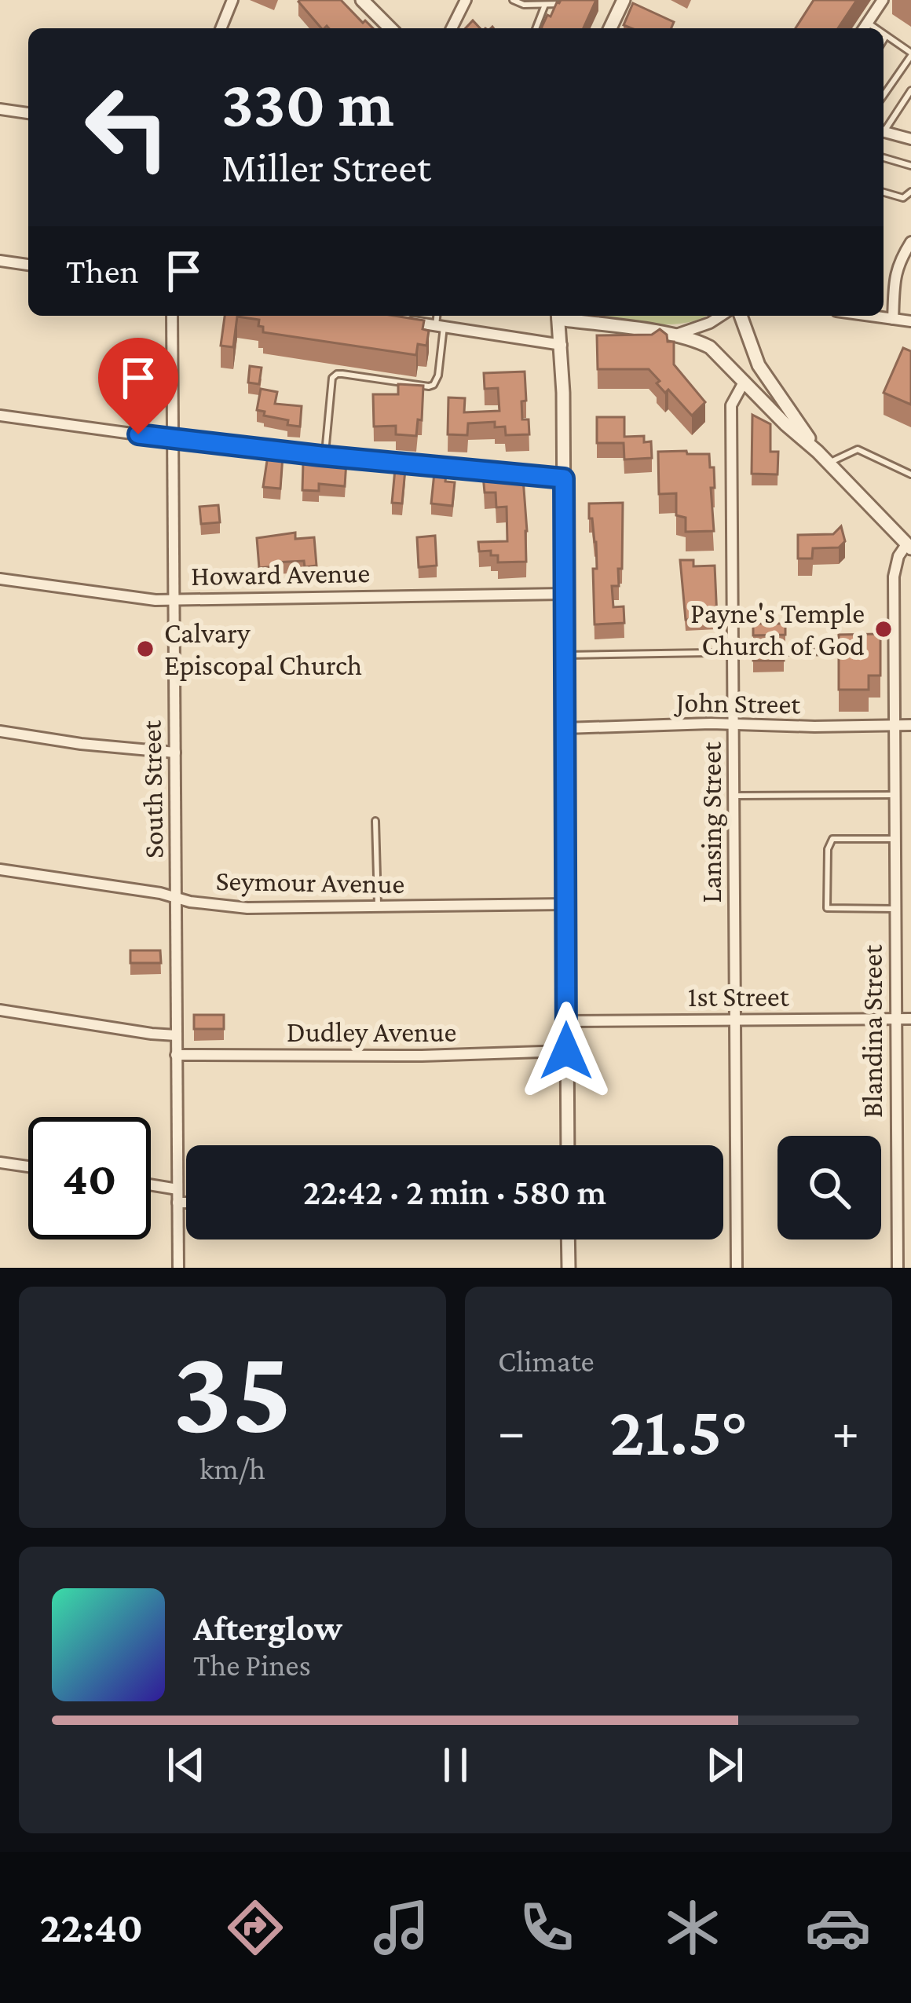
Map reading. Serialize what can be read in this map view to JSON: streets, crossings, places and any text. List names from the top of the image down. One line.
{"streets":{"street":["Howard Avenue","John Street","South Street","Lansing Street","Seymour Avenue","1st Street","Dudley Avenue","Blandina Street"]},"crossings":[["Howard Avenue","South Street"],["John Street","Lansing Street"],["John Street","Blandina Street"],["South Street","Seymour Avenue"],["South Street","Dudley Avenue"],["Lansing Street","1st Street"],["1st Street","Blandina Street"]],"places":["Payne's Temple Church of God","Calvary Episcopal Church"],"page":{"turn":["330 m","Miller Street"],"then":"Then","limit":"40","trip":"22:42 · 2 min · 580 m","tile":[["35","km/h"],"Climate"],"heat":["−","21.5°","+"],"song":["Afterglow","The Pines"],"tabs":"22:40"}}
